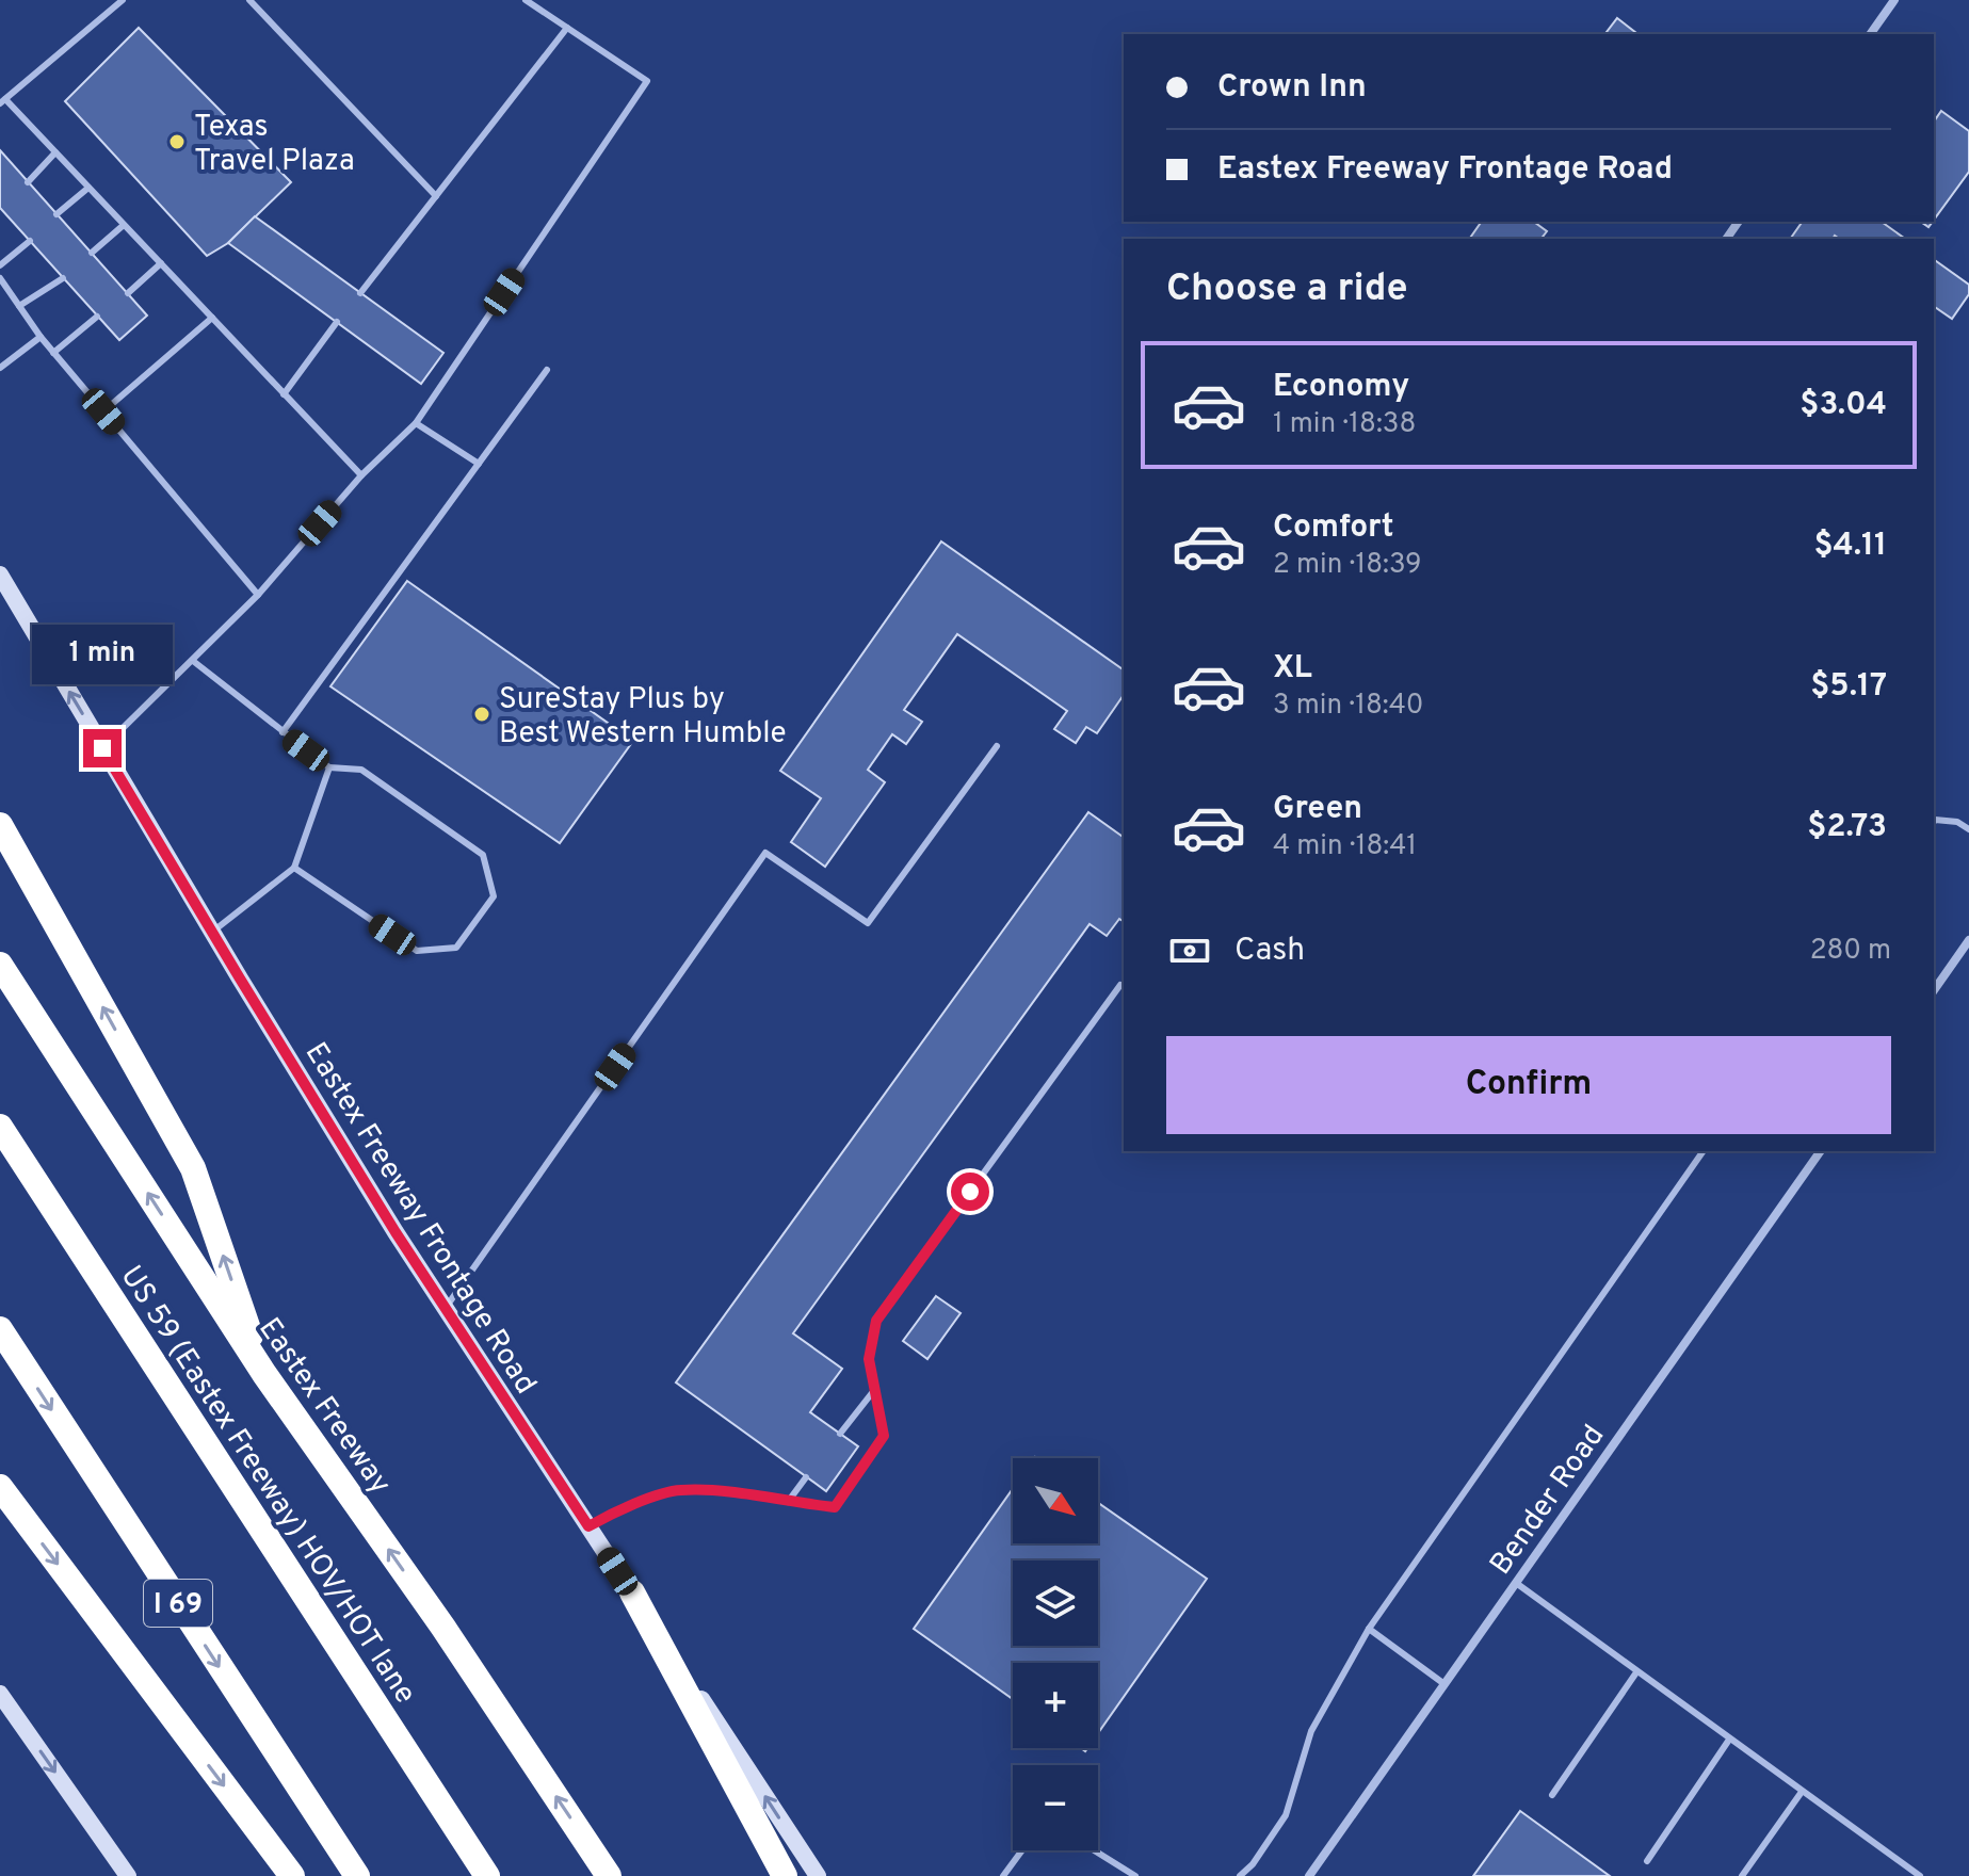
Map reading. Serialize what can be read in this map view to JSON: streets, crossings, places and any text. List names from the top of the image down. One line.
{"streets":{"highway":["Eastex Freeway","US 59 (Eastex Freeway) HOV/HOT lane","I 69"],"main road":["Eastex Freeway Frontage Road"],"street":["Bender Road"]},"one_way":["Eastex Freeway Frontage Road"],"places":["Texas Travel Plaza","SureStay Plus by Best Western Humble"],"north":"bottom right","page":{"banner":["Crown Inn","Eastex Freeway Frontage Road"],"heading":"Choose a ride","list":[{"name":"Economy","note":"1 min · 18:38","value":"$3.04"},{"name":"Comfort","note":"2 min · 18:39","value":"$4.11"},{"name":"XL","note":"3 min · 18:40","value":"$5.17"},{"name":"Green","note":"4 min · 18:41","value":"$2.73"}],"bubble":"1 min","pay":["Cash","280 m"],"buttons":"Confirm","map_buttons":["+","−"]}}
